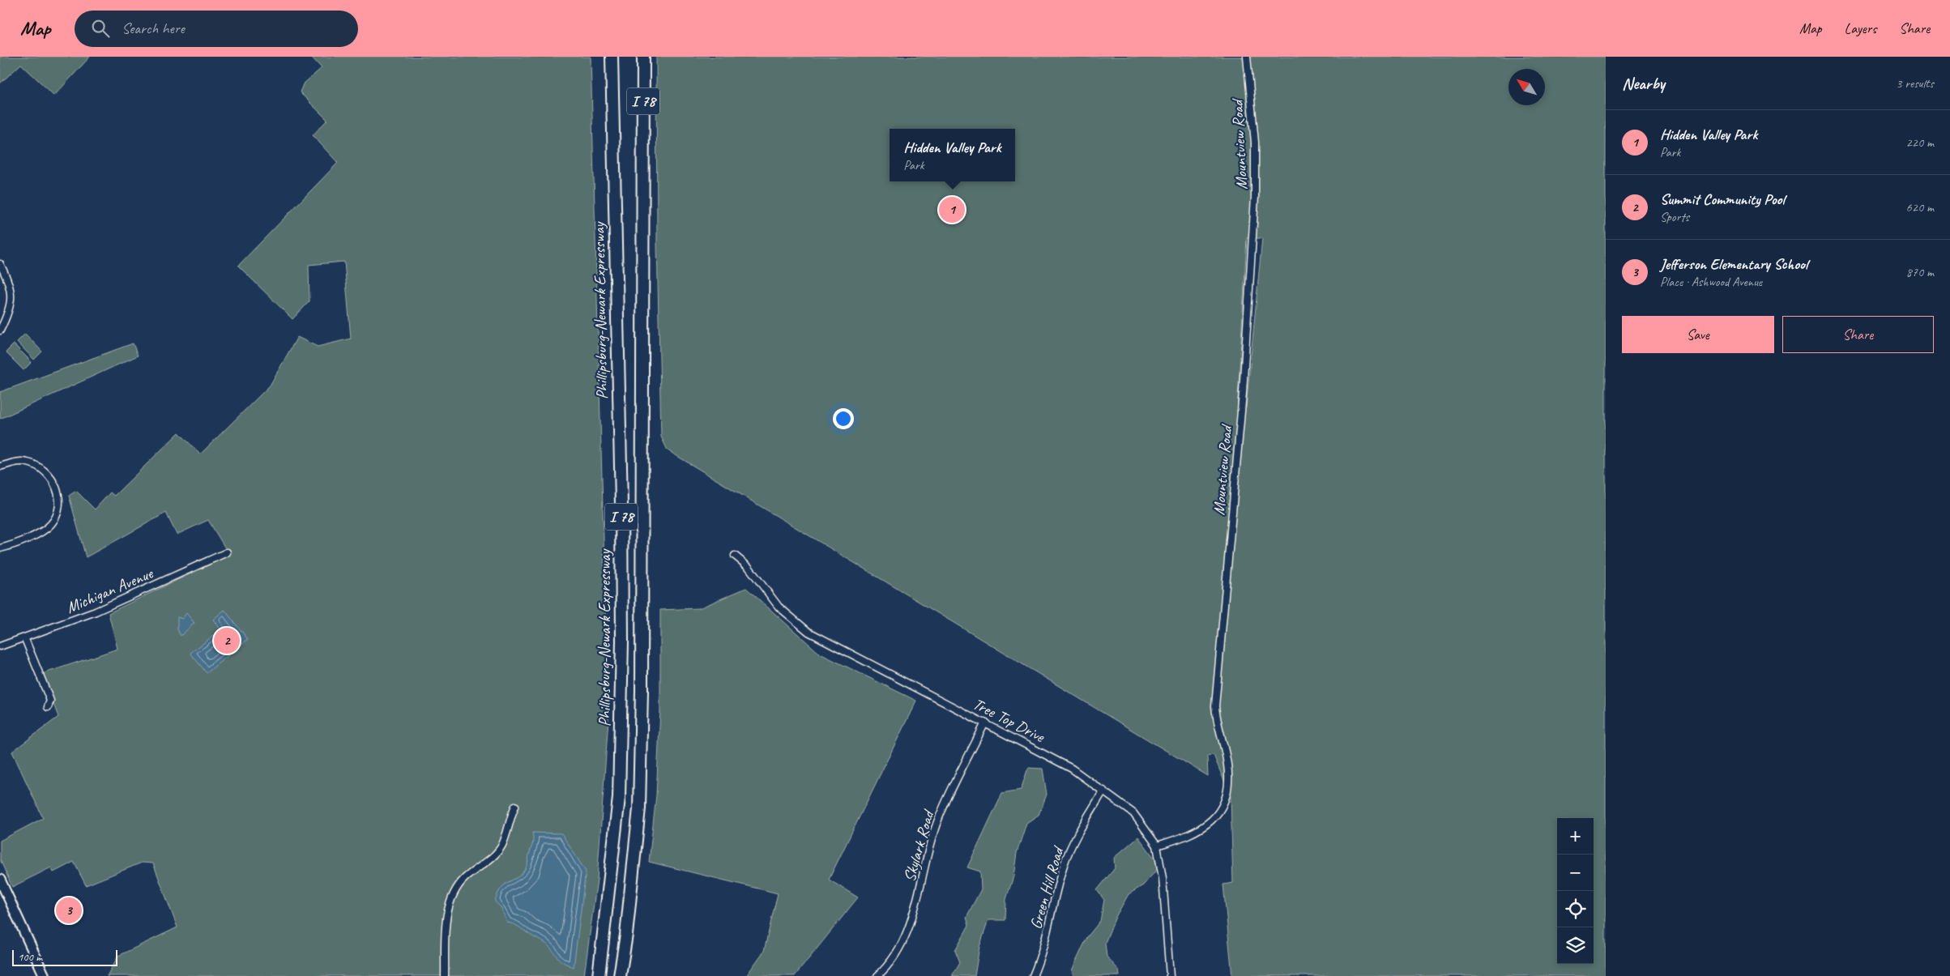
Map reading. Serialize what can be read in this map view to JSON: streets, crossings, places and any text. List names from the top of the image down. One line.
{"streets":{"highway":["I 78","Phillipsburg-Newark Expressway"],"street":["Mountview Road","Michigan Avenue","Tree Top Drive","Skylark Road","Green Hill Road"]},"crossings":[["Mountview Road","Tree Top Drive"],["Tree Top Drive","Skylark Road"],["Tree Top Drive","Green Hill Road"]],"scale_bar":"100 m","north":"top left","page":{"header":"Map","search":"Search here","nav":["Map","Layers","Share"],"heading":["Nearby","3 results"],"list":[{"mark":"1","name":"Hidden Valley Park","note":"Park","value":"220 m"},{"mark":"2","name":"Summit Community Pool","note":"Sports","value":"620 m"},{"mark":"3","name":"Jefferson Elementary School","note":"Place · Ashwood Avenue","value":"870 m"}],"popup":["Hidden Valley Park","Park"],"pins":["1","2","3"],"buttons":["Save","Share"],"map_buttons":["+","−"],"scale":"100 m"}}
